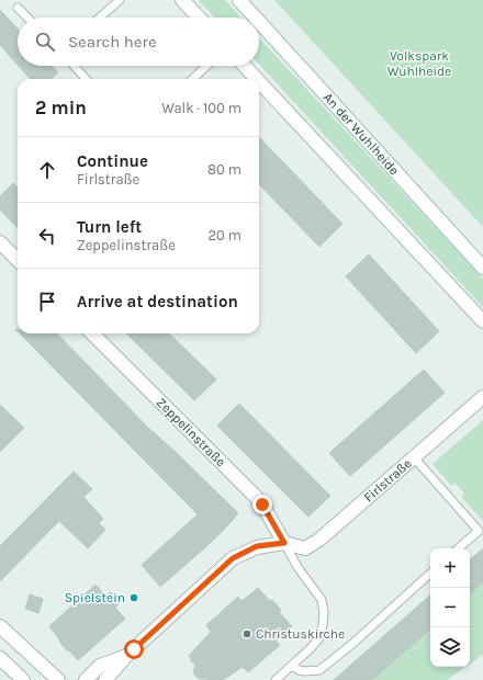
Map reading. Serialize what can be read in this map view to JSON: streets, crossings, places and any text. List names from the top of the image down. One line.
{"streets":{"street":["An der Wuhlheide","Zeppelinstraße","Firlstraße"]},"crossings":[["Zeppelinstraße","Firlstraße"]],"parks":["Volkspark Wuhlheide"],"places":["Spielstein","Christuskirche"],"page":{"search":"Search here","heading":["2 min","Walk · 100 m"],"list":[["Continue","Firlstraße","80 m"],["Turn left","Zeppelinstraße","20 m"],"Arrive at destination"],"map_buttons":["+","−"]}}
